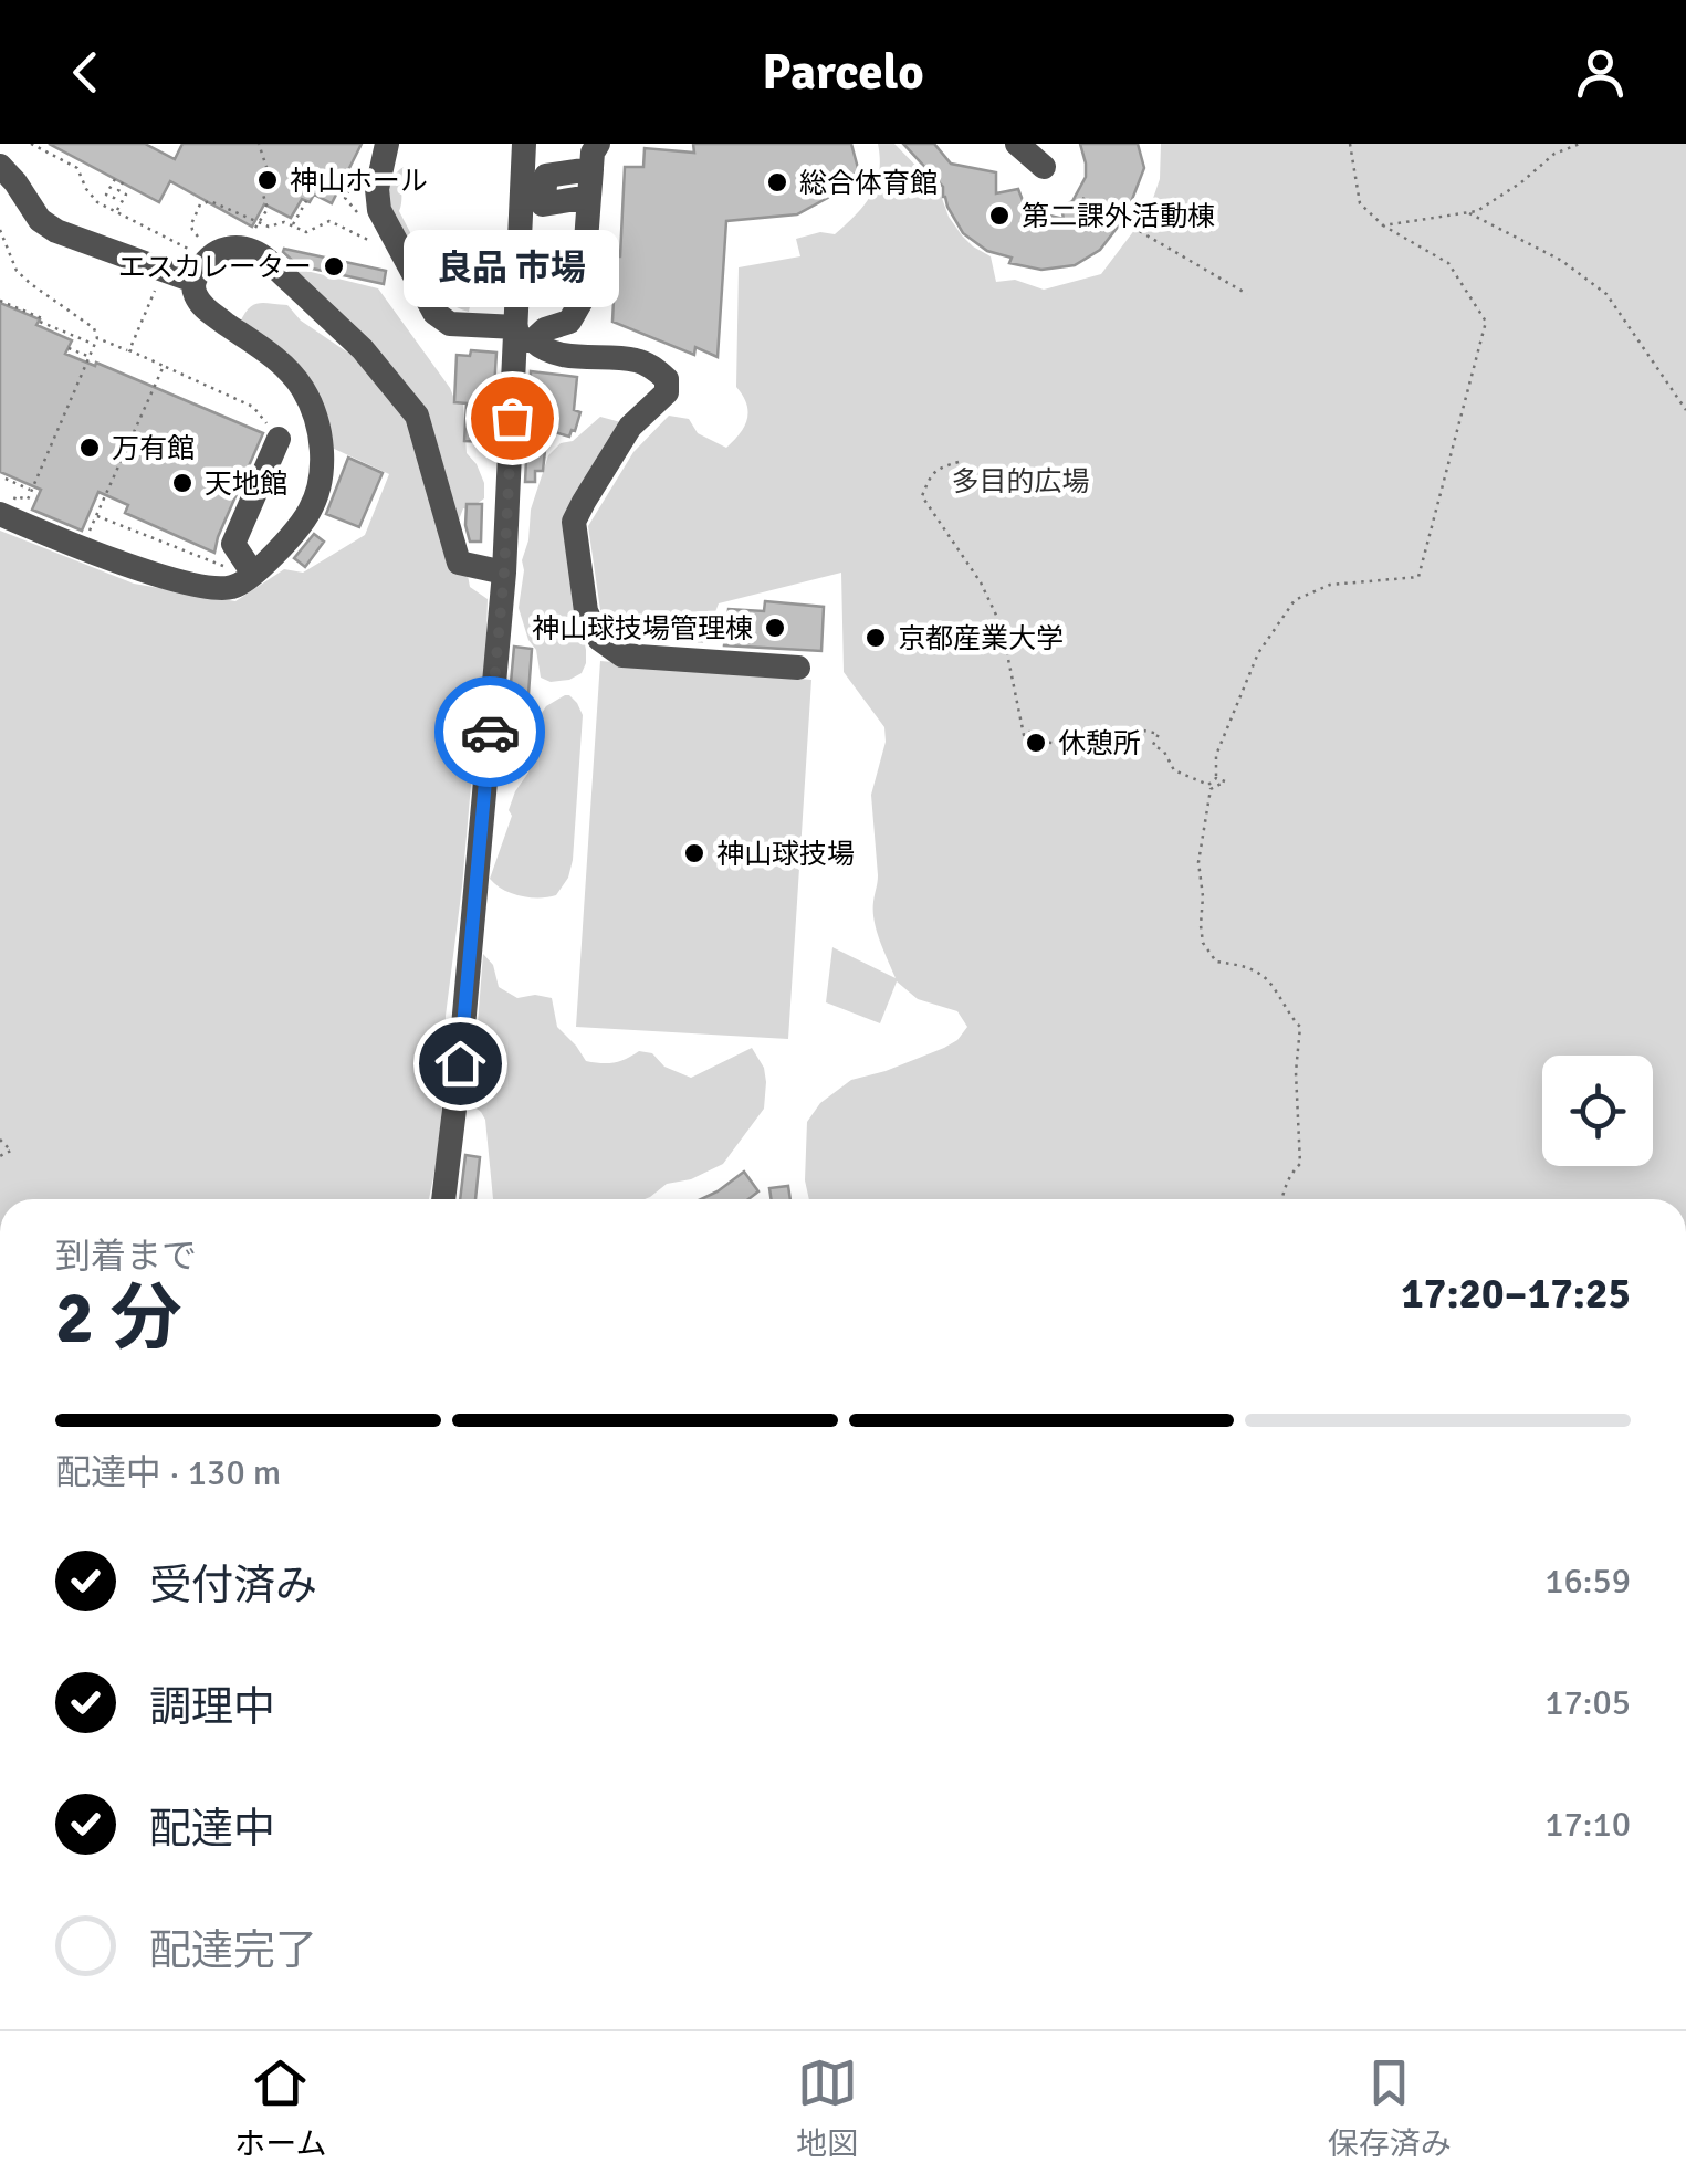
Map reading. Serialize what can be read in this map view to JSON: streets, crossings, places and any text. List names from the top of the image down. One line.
{"parks":["多目的広場"],"places":["神山ホール","総合体育館","第二課外活動棟","エスカレーター","良品 市場","万有館","天地館","神山球技場管理棟","京都産業大学","休憩所","神山球技場"],"page":{"header":"Parcelo","bubble":"良品 市場","heading":["2 分","到着まで","17:20–17:25"],"bar":"配達中 · 130 m","list":[["受付済み","16:59"],["調理中","17:05"],["配達中","17:10"],"配達完了"],"tabs":["ホーム","地図","保存済み"]}}
